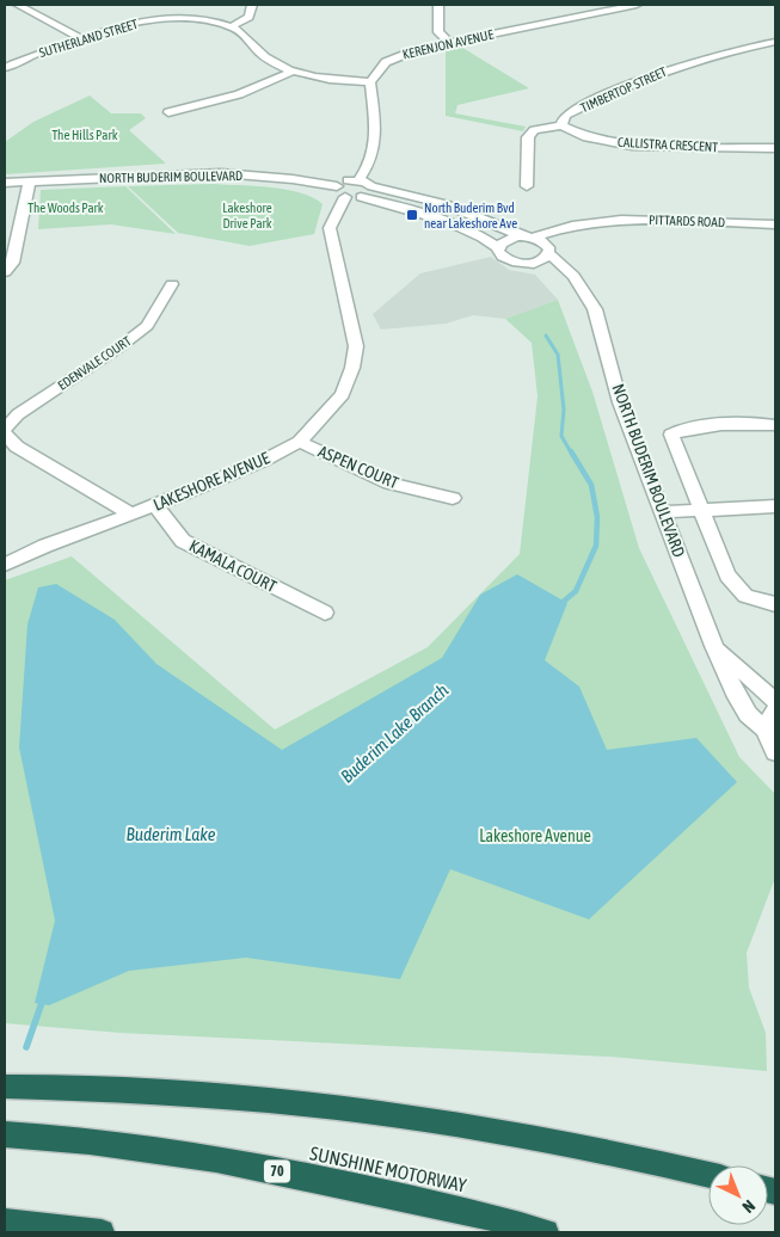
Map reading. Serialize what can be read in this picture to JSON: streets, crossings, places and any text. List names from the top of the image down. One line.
{"streets":{"highway":["SUNSHINE MOTORWAY","70"],"street":["SUTHERLAND STREET","KERENJON AVENUE","TIMBERTOP STREET","CALLISTRA CRESCENT","NORTH BUDERIM BOULEVARD","PITTARDS ROAD","EDENVALE COURT","ASPEN COURT","LAKESHORE AVENUE","KAMALA COURT"]},"crossings":[["SUTHERLAND STREET","KERENJON AVENUE"],["TIMBERTOP STREET","CALLISTRA CRESCENT"],["NORTH BUDERIM BOULEVARD","PITTARDS ROAD"],["NORTH BUDERIM BOULEVARD","LAKESHORE AVENUE"],["ASPEN COURT","LAKESHORE AVENUE"],["LAKESHORE AVENUE","KAMALA COURT"]],"water":["Buderim Lake Branch","Buderim Lake"],"parks":["The Hills Park","The Woods Park","Lakeshore Drive Park","Lakeshore Avenue"],"places":{"transit":["North Buderim Bvd near Lakeshore Ave"]},"north":"bottom right"}
